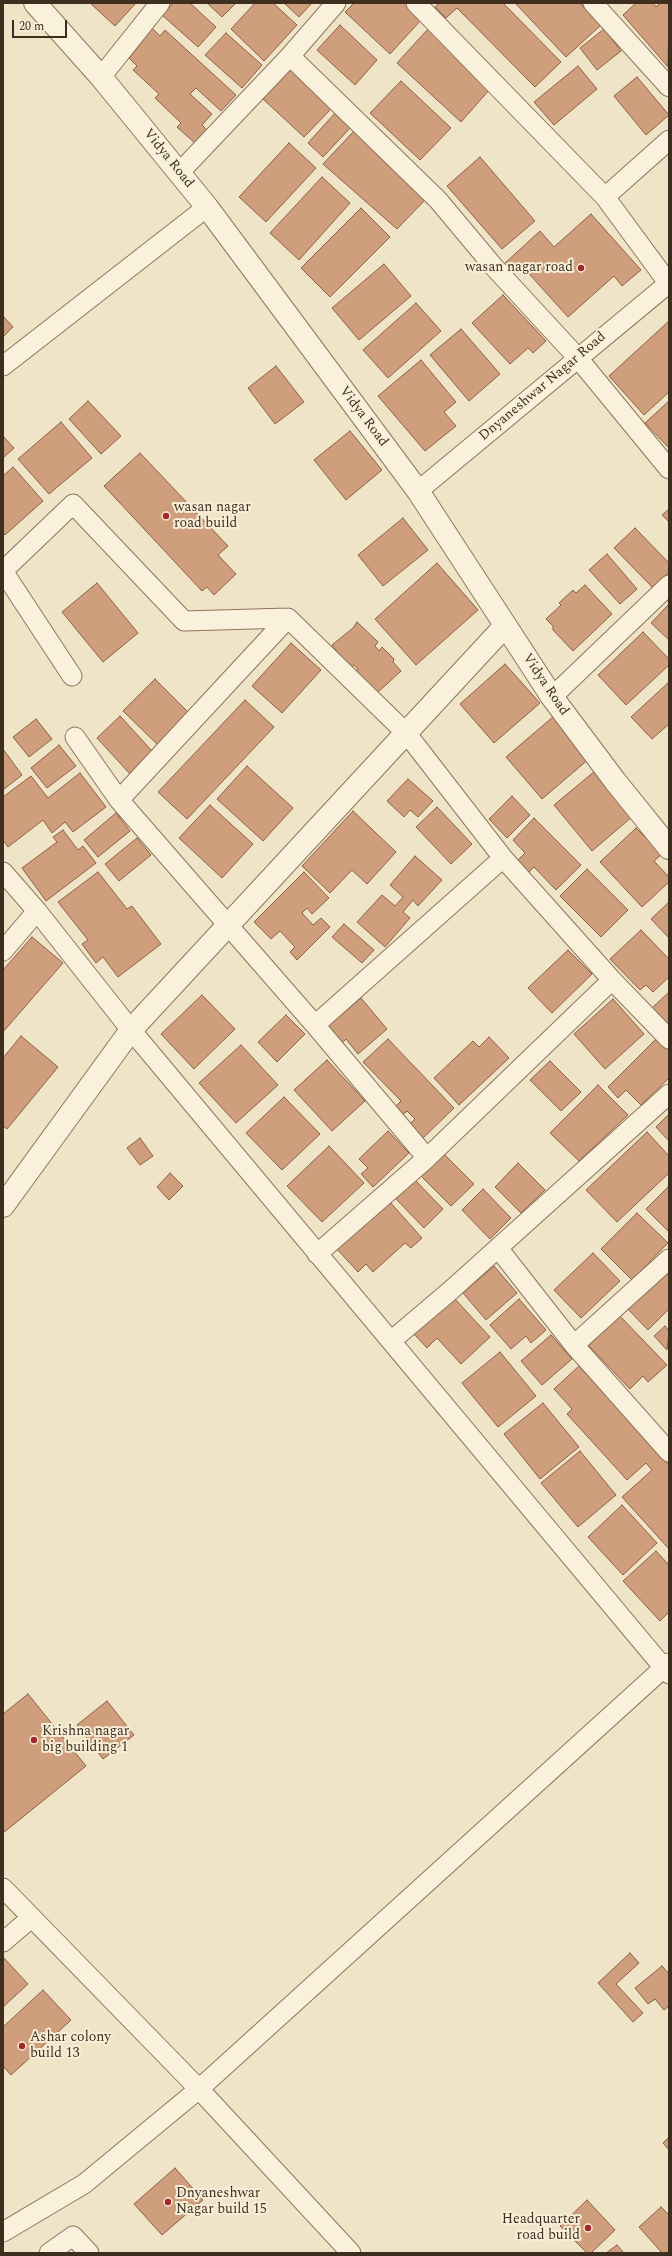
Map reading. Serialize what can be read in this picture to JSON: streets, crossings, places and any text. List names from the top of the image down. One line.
{"streets":{"street":["Vidya Road","Dnyaneshwar Nagar Road"]},"crossings":[["Vidya Road","Dnyaneshwar Nagar Road"]],"places":["wasan nagar road","wasan nagar road build","Krishna nagar big building 1","Ashar colony build 13","Dnyaneshwar Nagar build 15","Headquarter road build"],"scale_bar":"20 m"}
